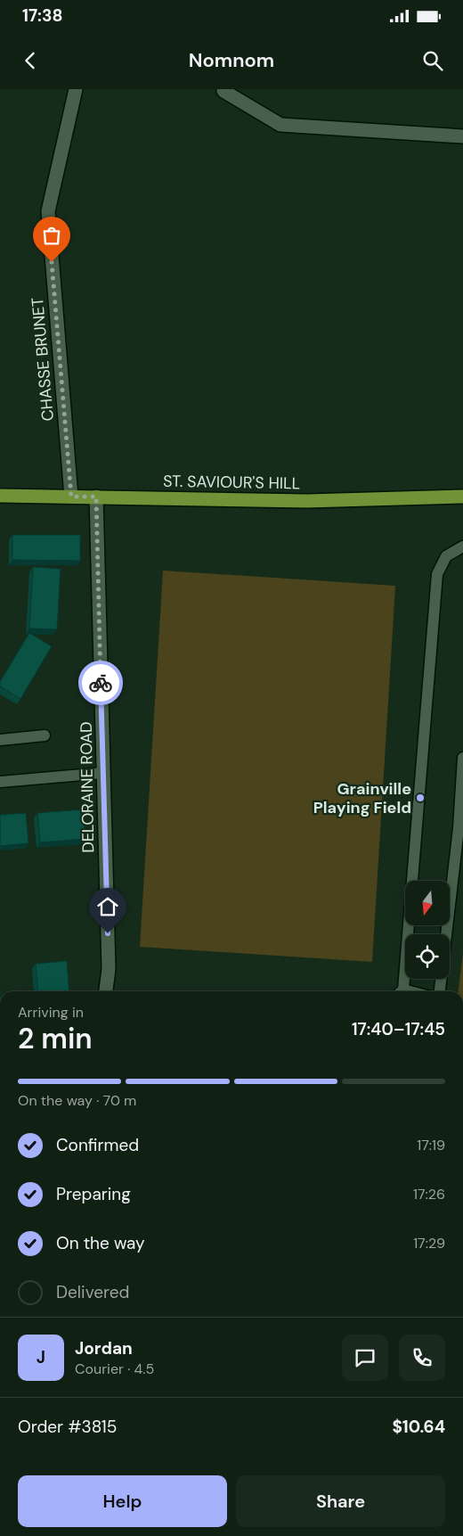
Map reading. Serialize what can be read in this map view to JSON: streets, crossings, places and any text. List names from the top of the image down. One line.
{"streets":{"main road":["ST. SAVIOUR'S HILL"],"street":["CHASSE BRUNET","DELORAINE ROAD"]},"crossings":[["CHASSE BRUNET","ST. SAVIOUR'S HILL"],["ST. SAVIOUR'S HILL","DELORAINE ROAD"]],"places":["Grainville Playing Field"],"north":"bottom","page":{"status":"17:38","header":"Nomnom","heading":["2 min","Arriving in","17:40–17:45"],"panel":["Jordan","Courier · 4.5","Order #3815","$10.64"],"bar":"On the way · 70 m","list":[["Confirmed","17:19"],["Preparing","17:26"],["On the way","17:29"],"Delivered"],"round":"J","buttons":["Help","Share"]}}
